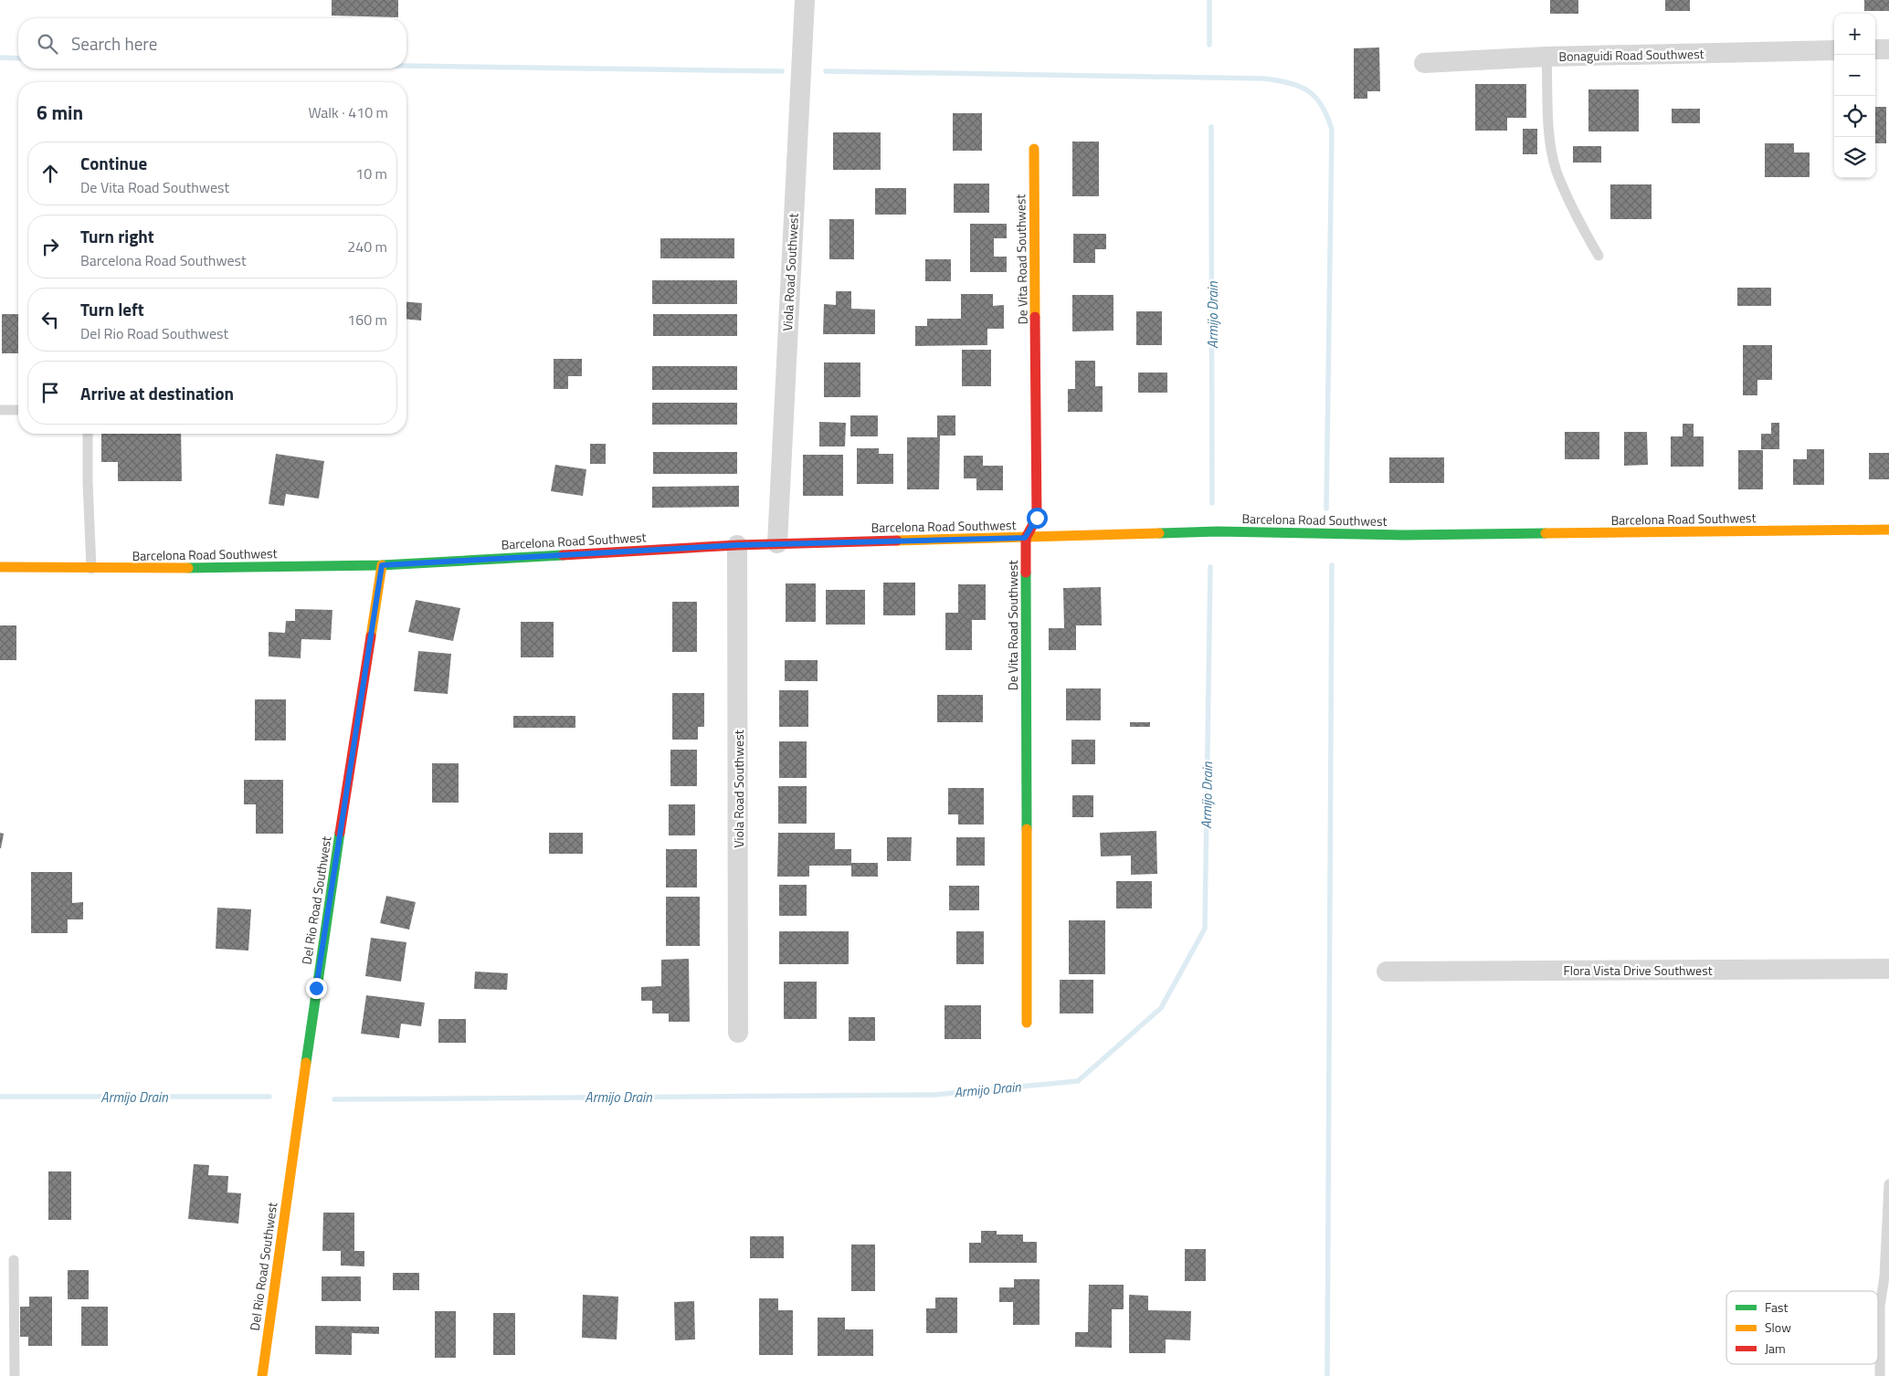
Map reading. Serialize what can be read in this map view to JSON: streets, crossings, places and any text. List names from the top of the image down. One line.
{"streets":{"street":["Bonaguidi Road Southwest","De Vita Road Southwest","Viola Road Southwest","Barcelona Road Southwest","Del Rio Road Southwest","Flora Vista Drive Southwest"]},"crossings":[["De Vita Road Southwest","Barcelona Road Southwest"],["Viola Road Southwest","Barcelona Road Southwest"],["Barcelona Road Southwest","Del Rio Road Southwest"]],"water":["Armijo Drain"],"legend":["Fast","Slow","Jam"],"page":{"map_buttons":["+","−"],"search":"Search here","heading":["6 min","Walk · 410 m"],"list":[["Continue","De Vita Road Southwest","10 m"],["Turn right","Barcelona Road Southwest","240 m"],["Turn left","Del Rio Road Southwest","160 m"],"Arrive at destination"]}}
